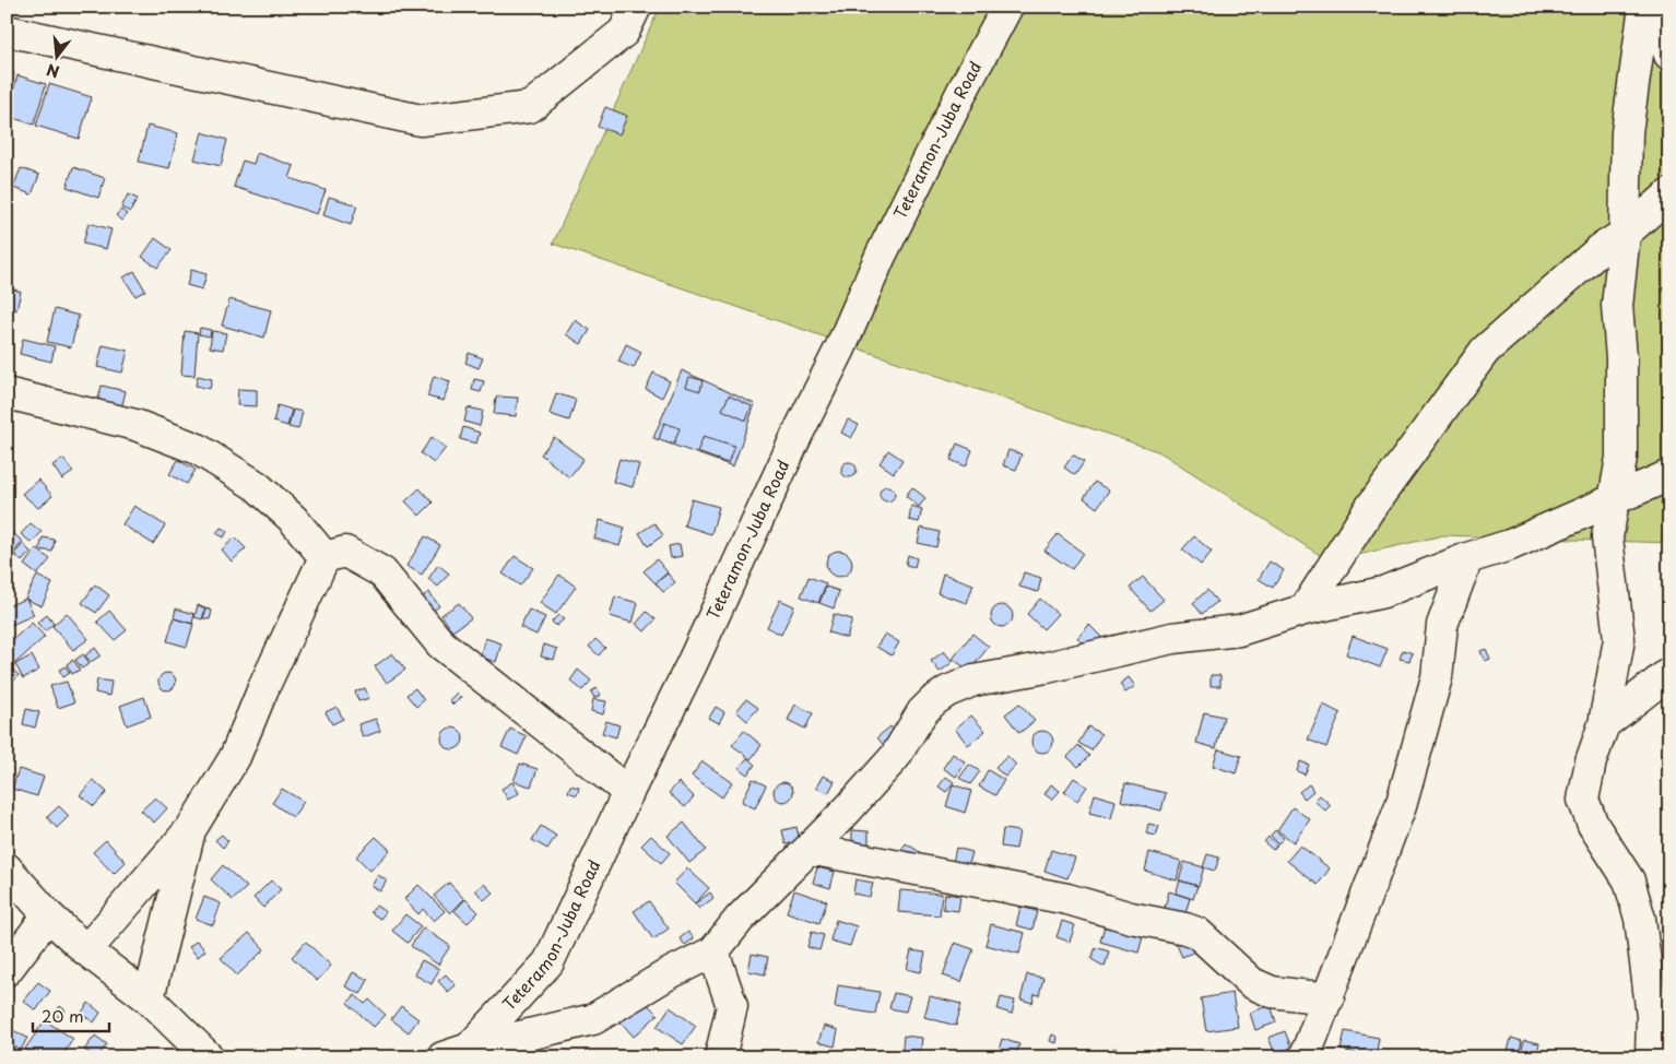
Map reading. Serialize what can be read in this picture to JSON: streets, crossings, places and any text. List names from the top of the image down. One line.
{"streets":{"street":["Teteramon-Juba Road"]},"scale_bar":"20 m","north":"bottom"}
